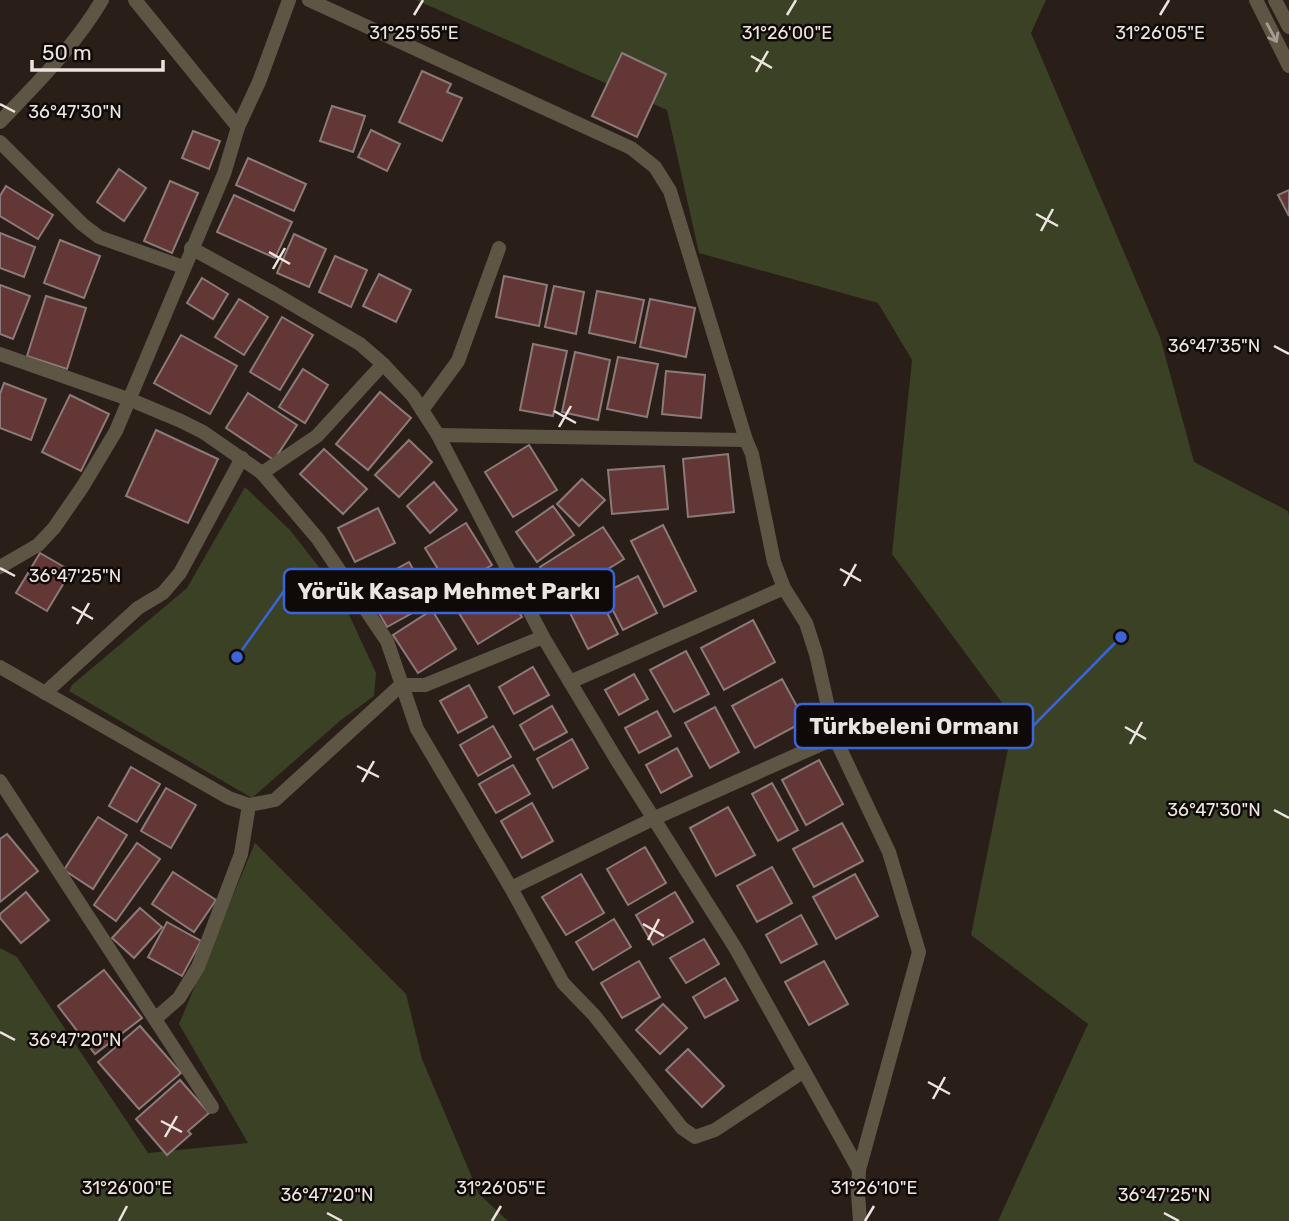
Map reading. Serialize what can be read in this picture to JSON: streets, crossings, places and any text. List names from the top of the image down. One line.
{"places":["Türkbeleni Ormanı","Yörük Kasap Mehmet Parkı"],"scale_bar":"50 m","coordinates":["31°25'55\"E","31°26'00\"E","31°26'05\"E","36°47'30\"N","36°47'35\"N","36°47'25\"N","36°47'20\"N","31°26'10\"E"]}
